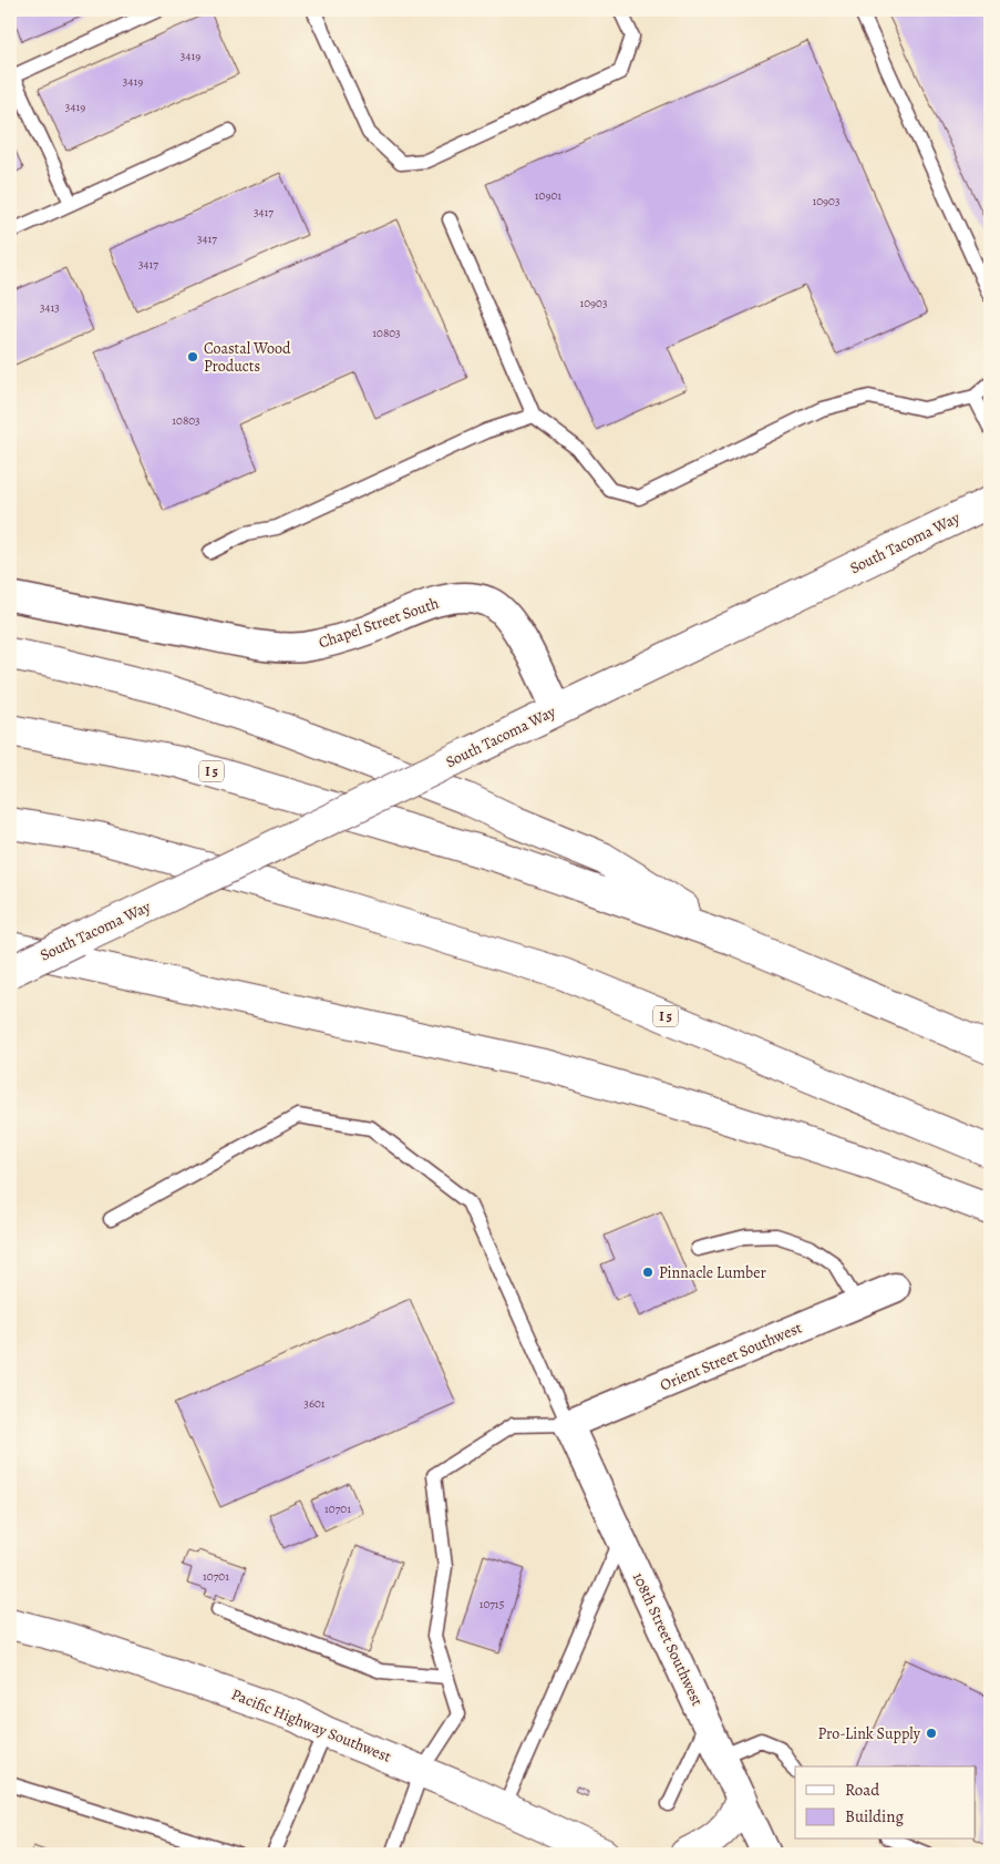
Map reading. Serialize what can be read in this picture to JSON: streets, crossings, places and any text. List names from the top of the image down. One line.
{"streets":{"main road":["South Tacoma Way","I 5","Pacific Highway Southwest"],"street":["Chapel Street South","Orient Street Southwest","108th Street Southwest"]},"crossings":[["South Tacoma Way","Chapel Street South"],["Orient Street Southwest","108th Street Southwest"]],"places":["Coastal Wood Products","Pinnacle Lumber","Pro-Link Supply"],"house_numbers":["3419","3419","3419","10901","10903","3417","3417","3417","10903","3413","10803","10803","3601","10701","10701","10715"],"legend":["Road","Building"]}
